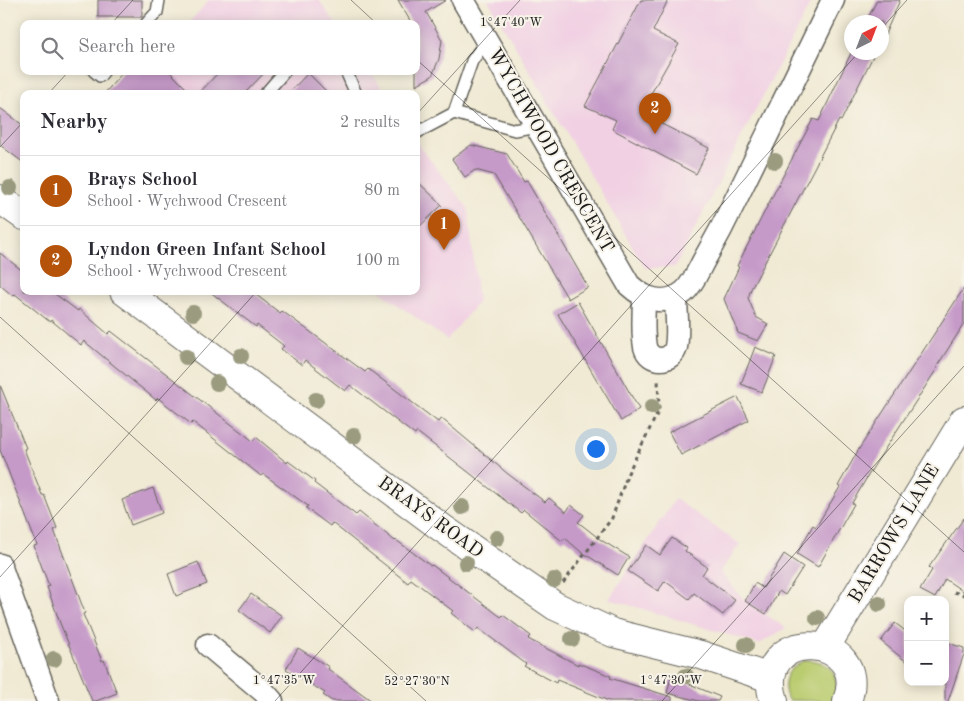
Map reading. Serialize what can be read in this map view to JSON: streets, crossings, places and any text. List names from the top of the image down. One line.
{"streets":{"street":["WYCHWOOD CRESCENT","BRAYS ROAD","BARROWS LANE"]},"north":"top right","page":{"search":"Search here","heading":["Nearby","2 results"],"pins":["2","1"],"list":[{"mark":"1","name":"Brays School","note":"School · Wychwood Crescent","value":"80 m"},{"mark":"2","name":"Lyndon Green Infant School","note":"School · Wychwood Crescent","value":"100 m"}],"map_buttons":["+","−"]},"coordinates":["1°47'40\"W","1°47'35\"W","1°47'30\"W","52°27'30\"N"]}
